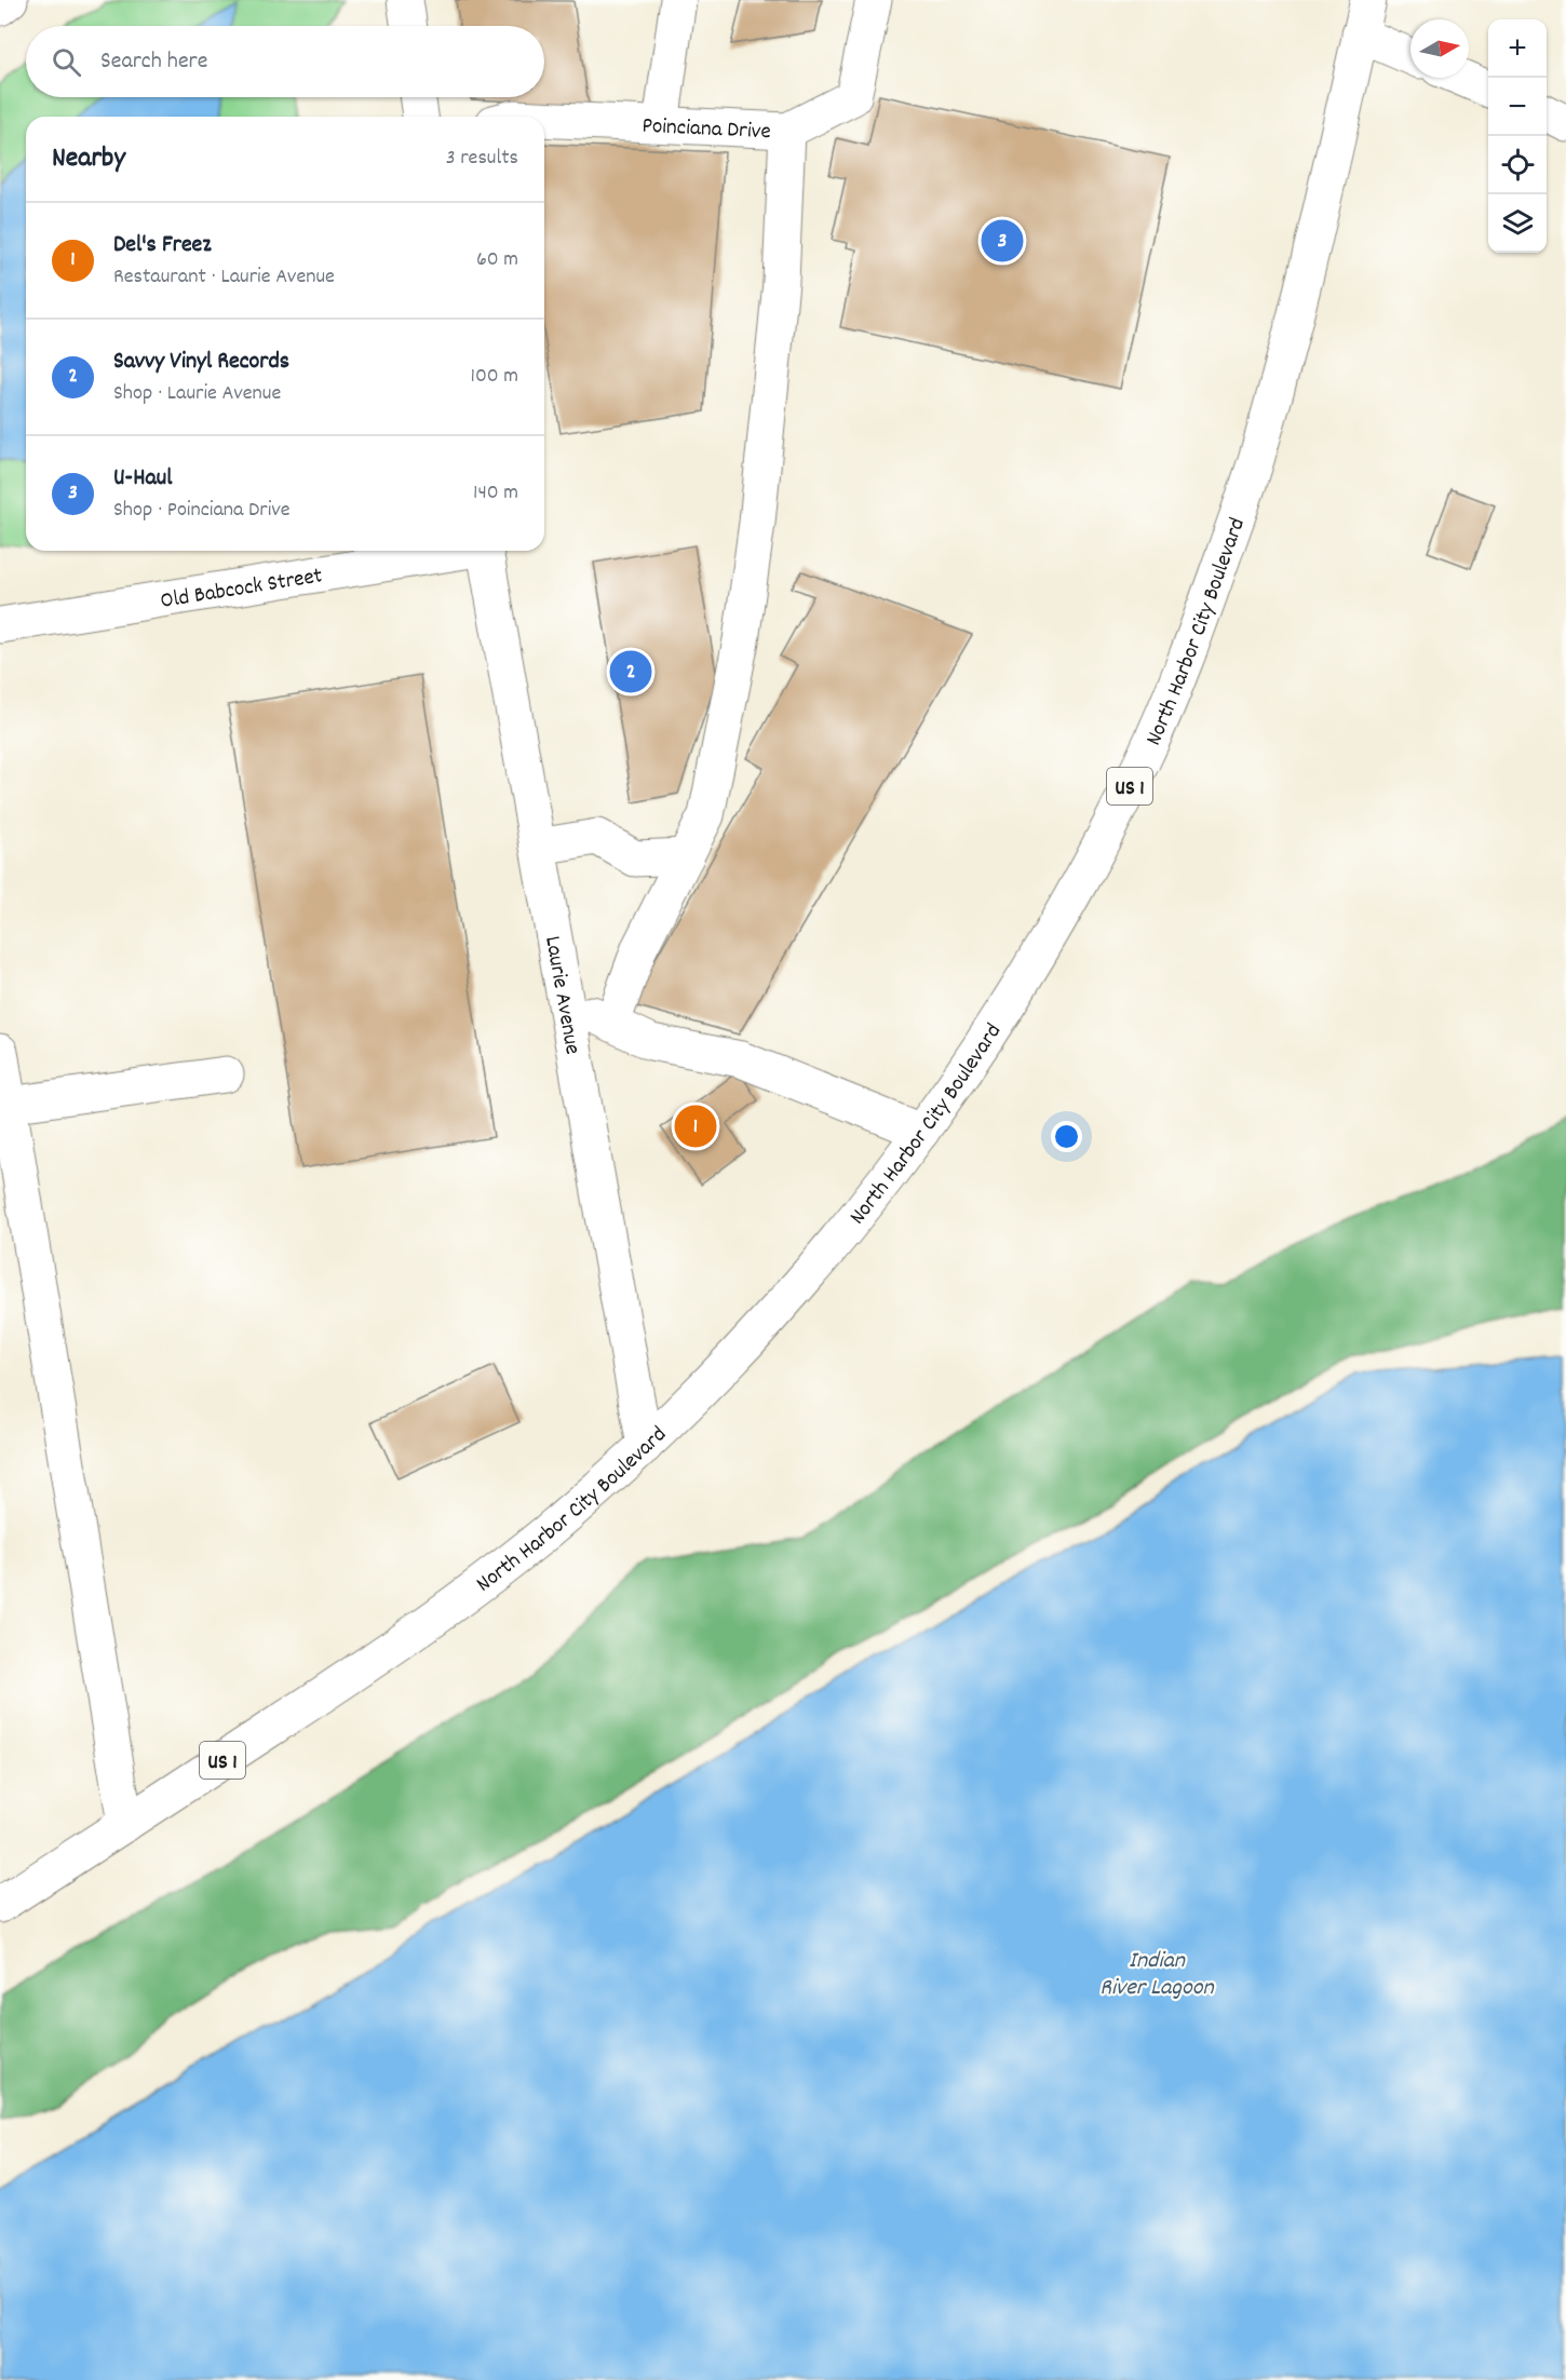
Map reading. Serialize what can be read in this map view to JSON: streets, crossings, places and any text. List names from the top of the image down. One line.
{"streets":{"main road":["Poinciana Drive","Old Babcock Street","North Harbor City Boulevard","US 1","Laurie Avenue"]},"crossings":[["North Harbor City Boulevard","Laurie Avenue"]],"water":["Indian River Lagoon"],"north":"right","page":{"map_buttons":["+","−"],"search":"Search here","heading":["Nearby","3 results"],"list":[{"mark":"1","name":"Del's Freez","note":"Restaurant · Laurie Avenue","value":"60 m"},{"mark":"2","name":"Savvy Vinyl Records","note":"Shop · Laurie Avenue","value":"100 m"},{"mark":"3","name":"U-Haul","note":"Shop · Poinciana Drive","value":"140 m"}],"pins":["3","2","1"]}}
